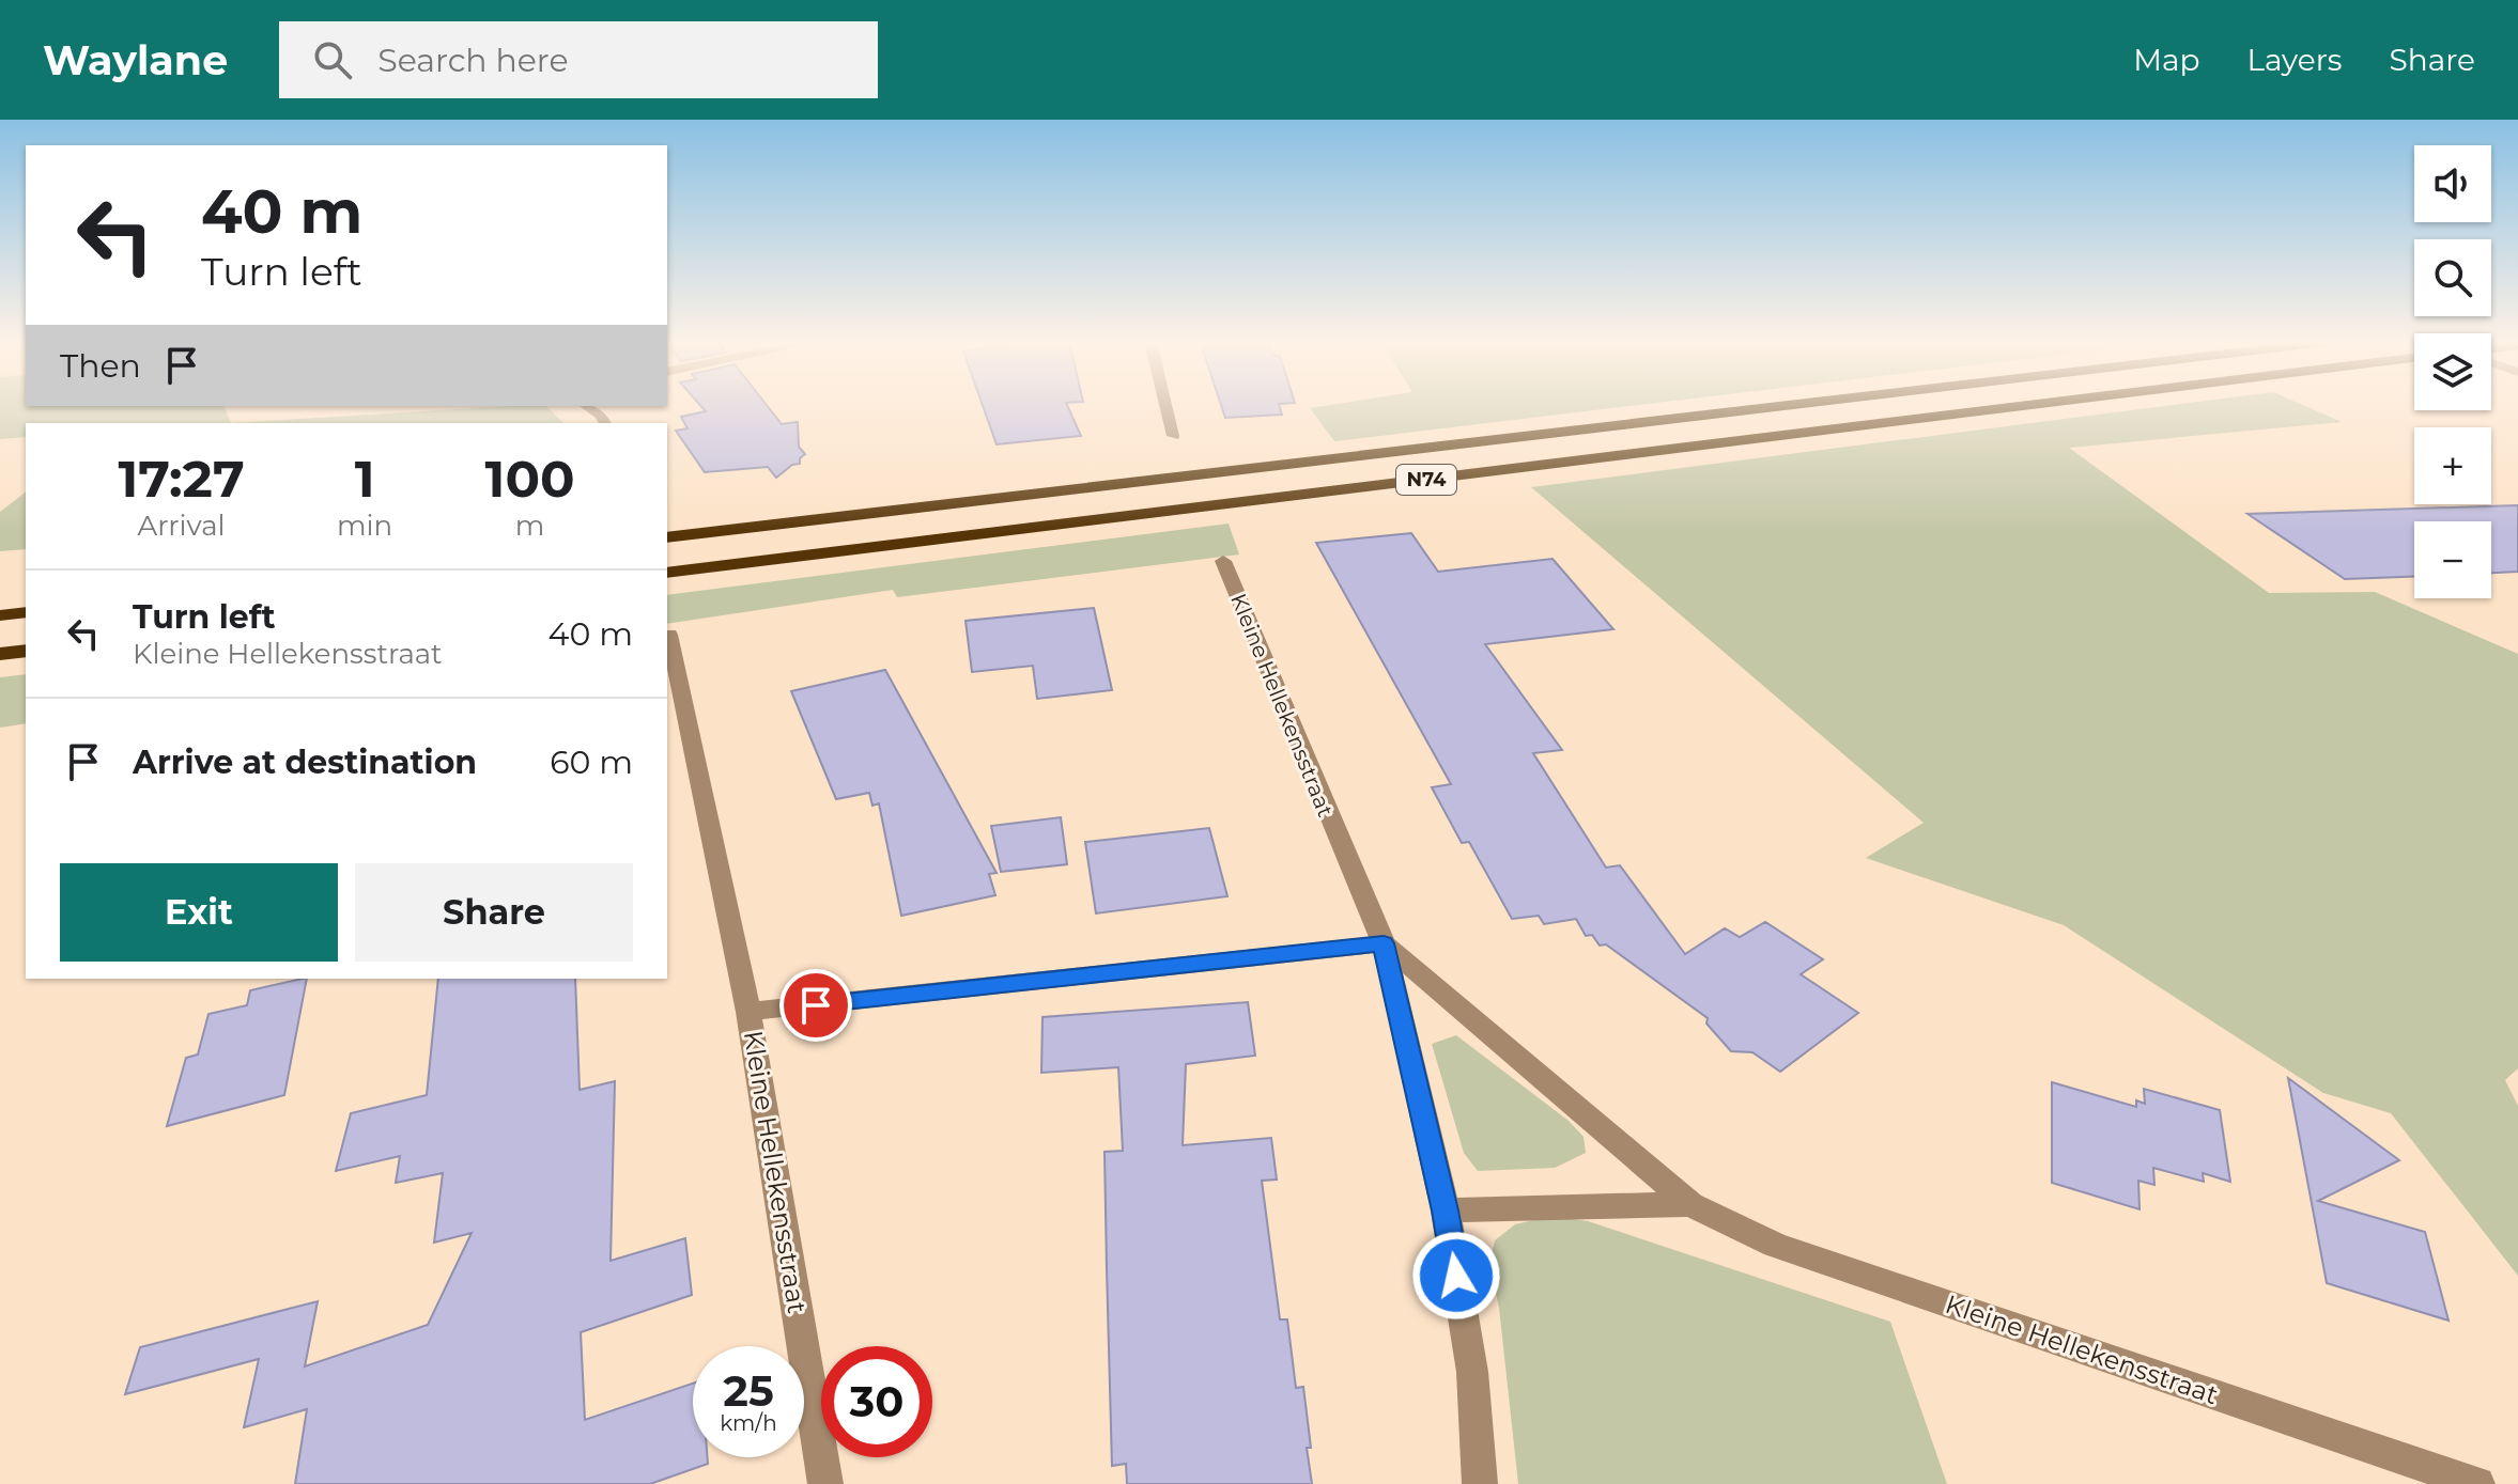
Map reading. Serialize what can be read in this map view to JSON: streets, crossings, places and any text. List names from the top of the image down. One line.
{"streets":{"highway":["N74"],"street":["Kleine Hellekensstraat"]},"page":{"header":"Waylane","search":"Search here","nav":["Map","Layers","Share"],"map_buttons":["+","−"],"turn":["40 m","Turn left"],"then":"Then","eta":["17:27","Arrival","1","min","100","m"],"list":[{"name":"Turn left","note":"Kleine Hellekensstraat","value":"40 m"},{"name":"Arrive at destination","value":"60 m"}],"buttons":["Exit","Share"],"speed":"25 km/h","limit":"30"}}
